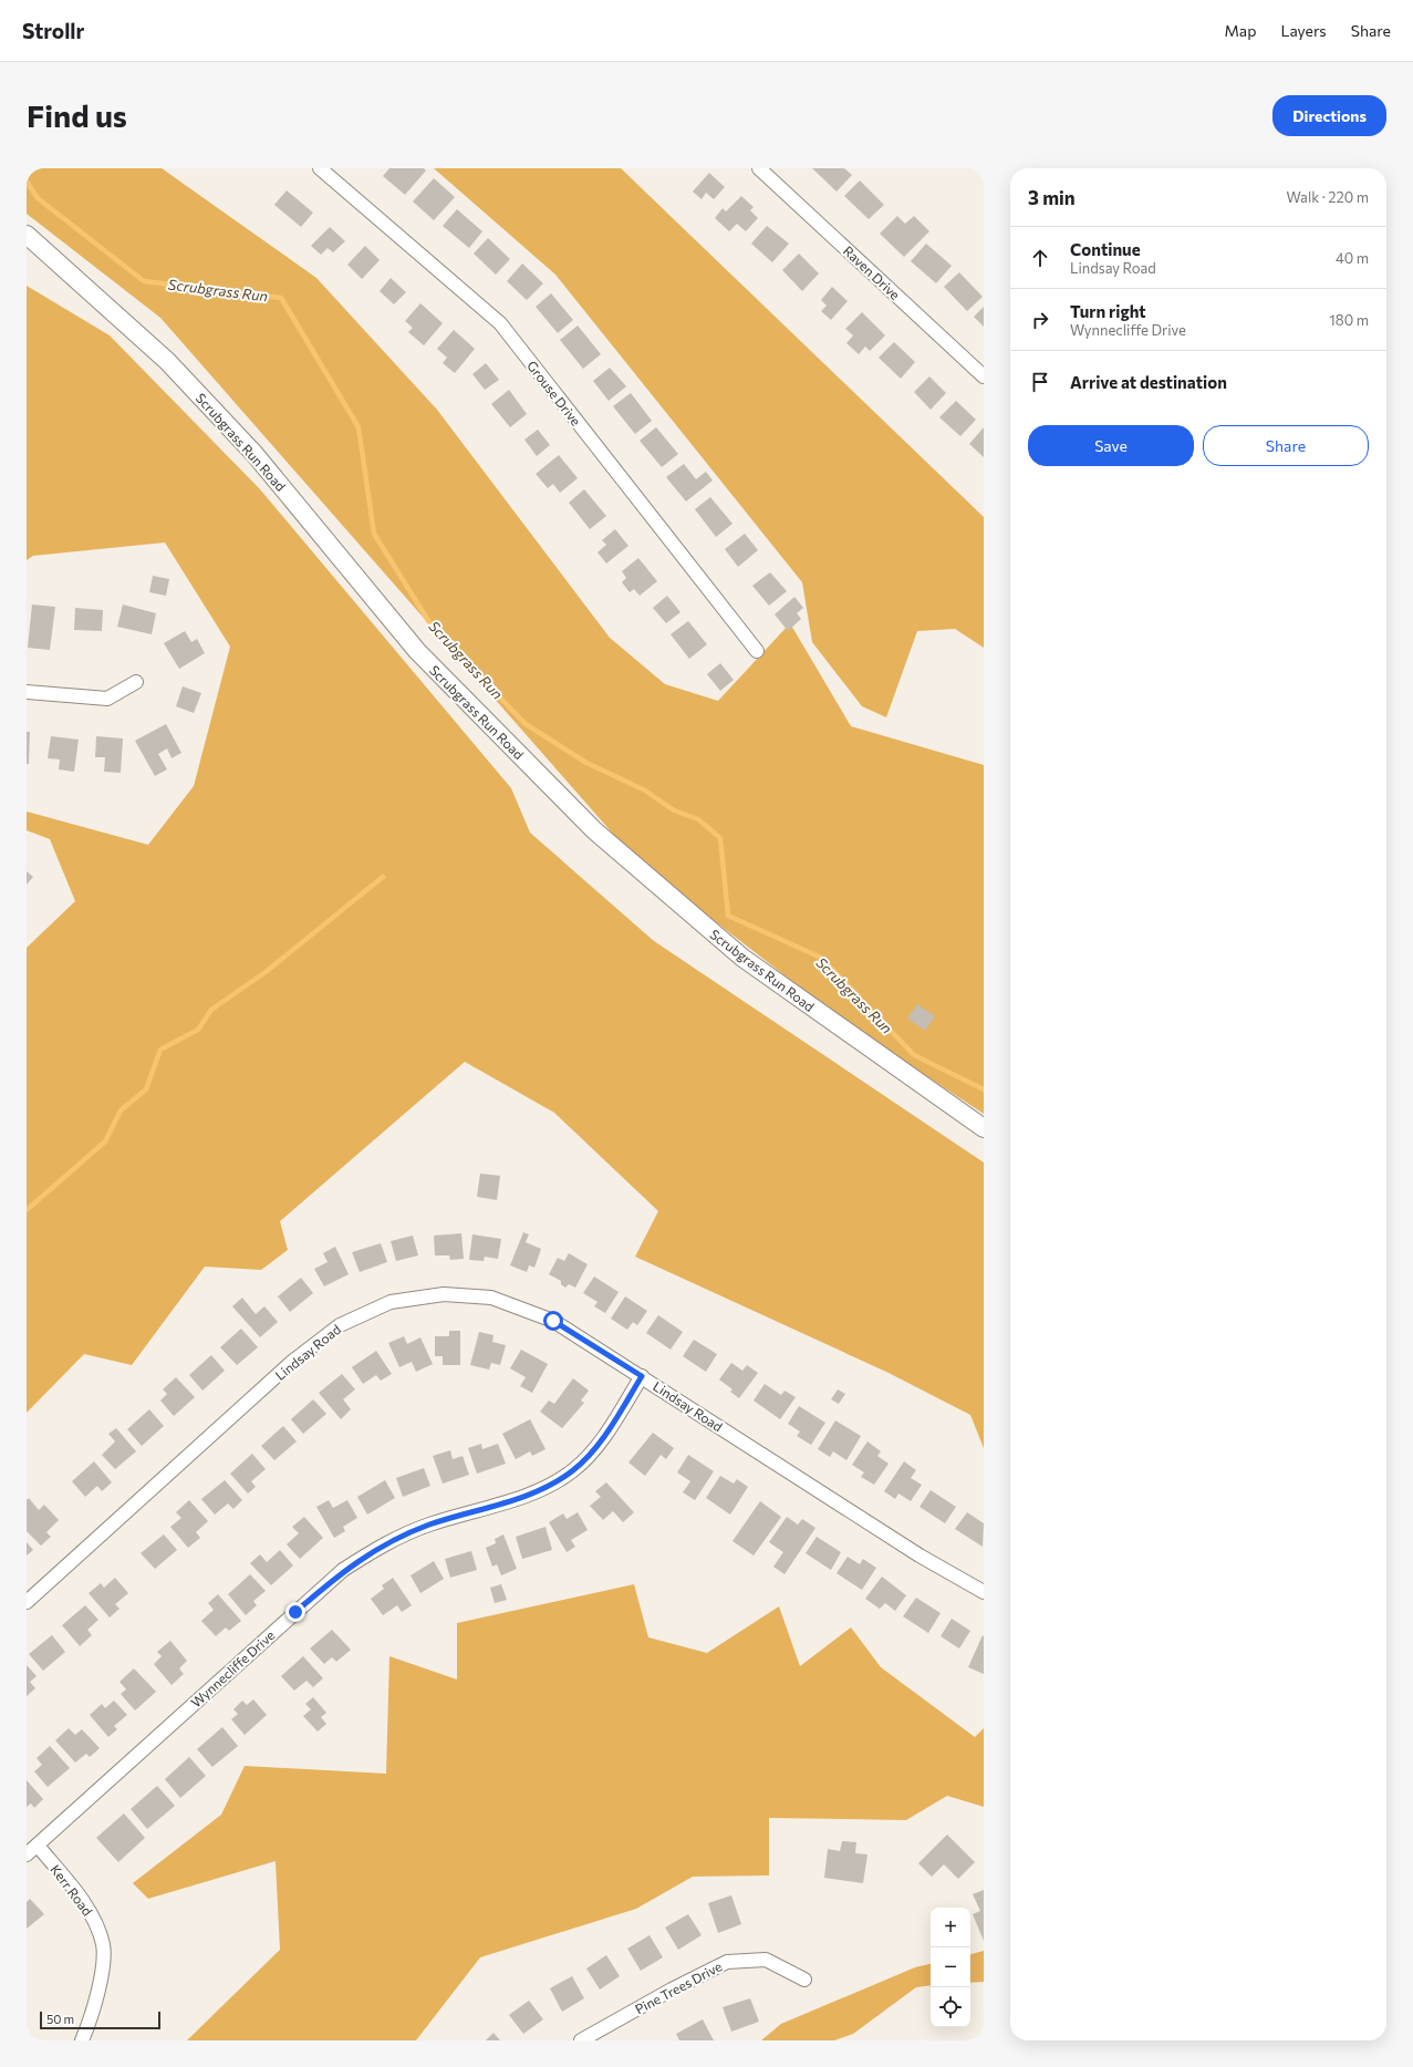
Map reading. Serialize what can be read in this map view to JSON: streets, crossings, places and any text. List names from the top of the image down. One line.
{"streets":{"street":["Raven Drive","Grouse Drive","Scrubgrass Run Road","Lindsay Road","Wynnecliffe Drive","Kerr Road","Pine Trees Drive"]},"crossings":[["Lindsay Road","Wynnecliffe Drive"],["Wynnecliffe Drive","Kerr Road"]],"water":["Scrubgrass Run"],"scale_bar":"50 m","page":{"header":"Strollr","nav":["Map","Layers","Share"],"buttons":["Directions",["Save","Share"]],"title":"Find us","heading":["3 min","Walk · 220 m"],"list":[["Continue","Lindsay Road","40 m"],["Turn right","Wynnecliffe Drive","180 m"],"Arrive at destination"],"map_buttons":["+","−"],"scale":"50 m"}}
